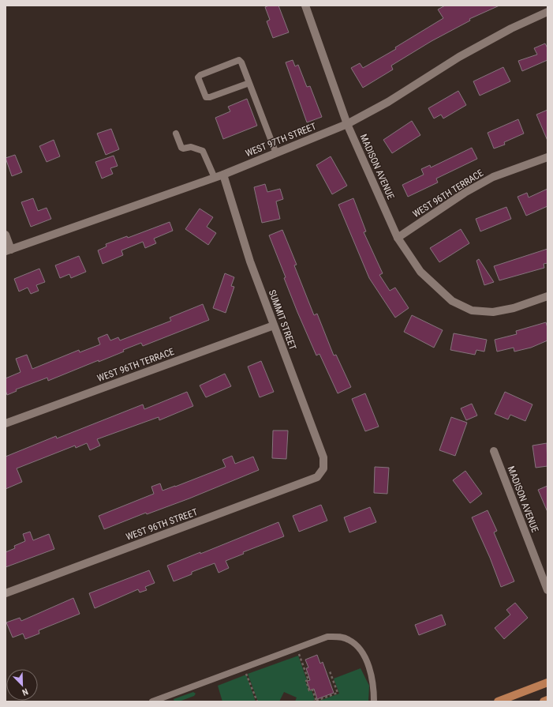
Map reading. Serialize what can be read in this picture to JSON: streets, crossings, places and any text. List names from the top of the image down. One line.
{"streets":{"street":["WEST 97TH STREET","MADISON AVENUE","WEST 96TH TERRACE","SUMMIT STREET","WEST 96TH STREET"]},"crossings":[["WEST 97TH STREET","MADISON AVENUE"],["WEST 97TH STREET","SUMMIT STREET"],["MADISON AVENUE","WEST 96TH TERRACE"],["WEST 96TH TERRACE","SUMMIT STREET"],["SUMMIT STREET","WEST 96TH STREET"]],"north":"bottom right"}
